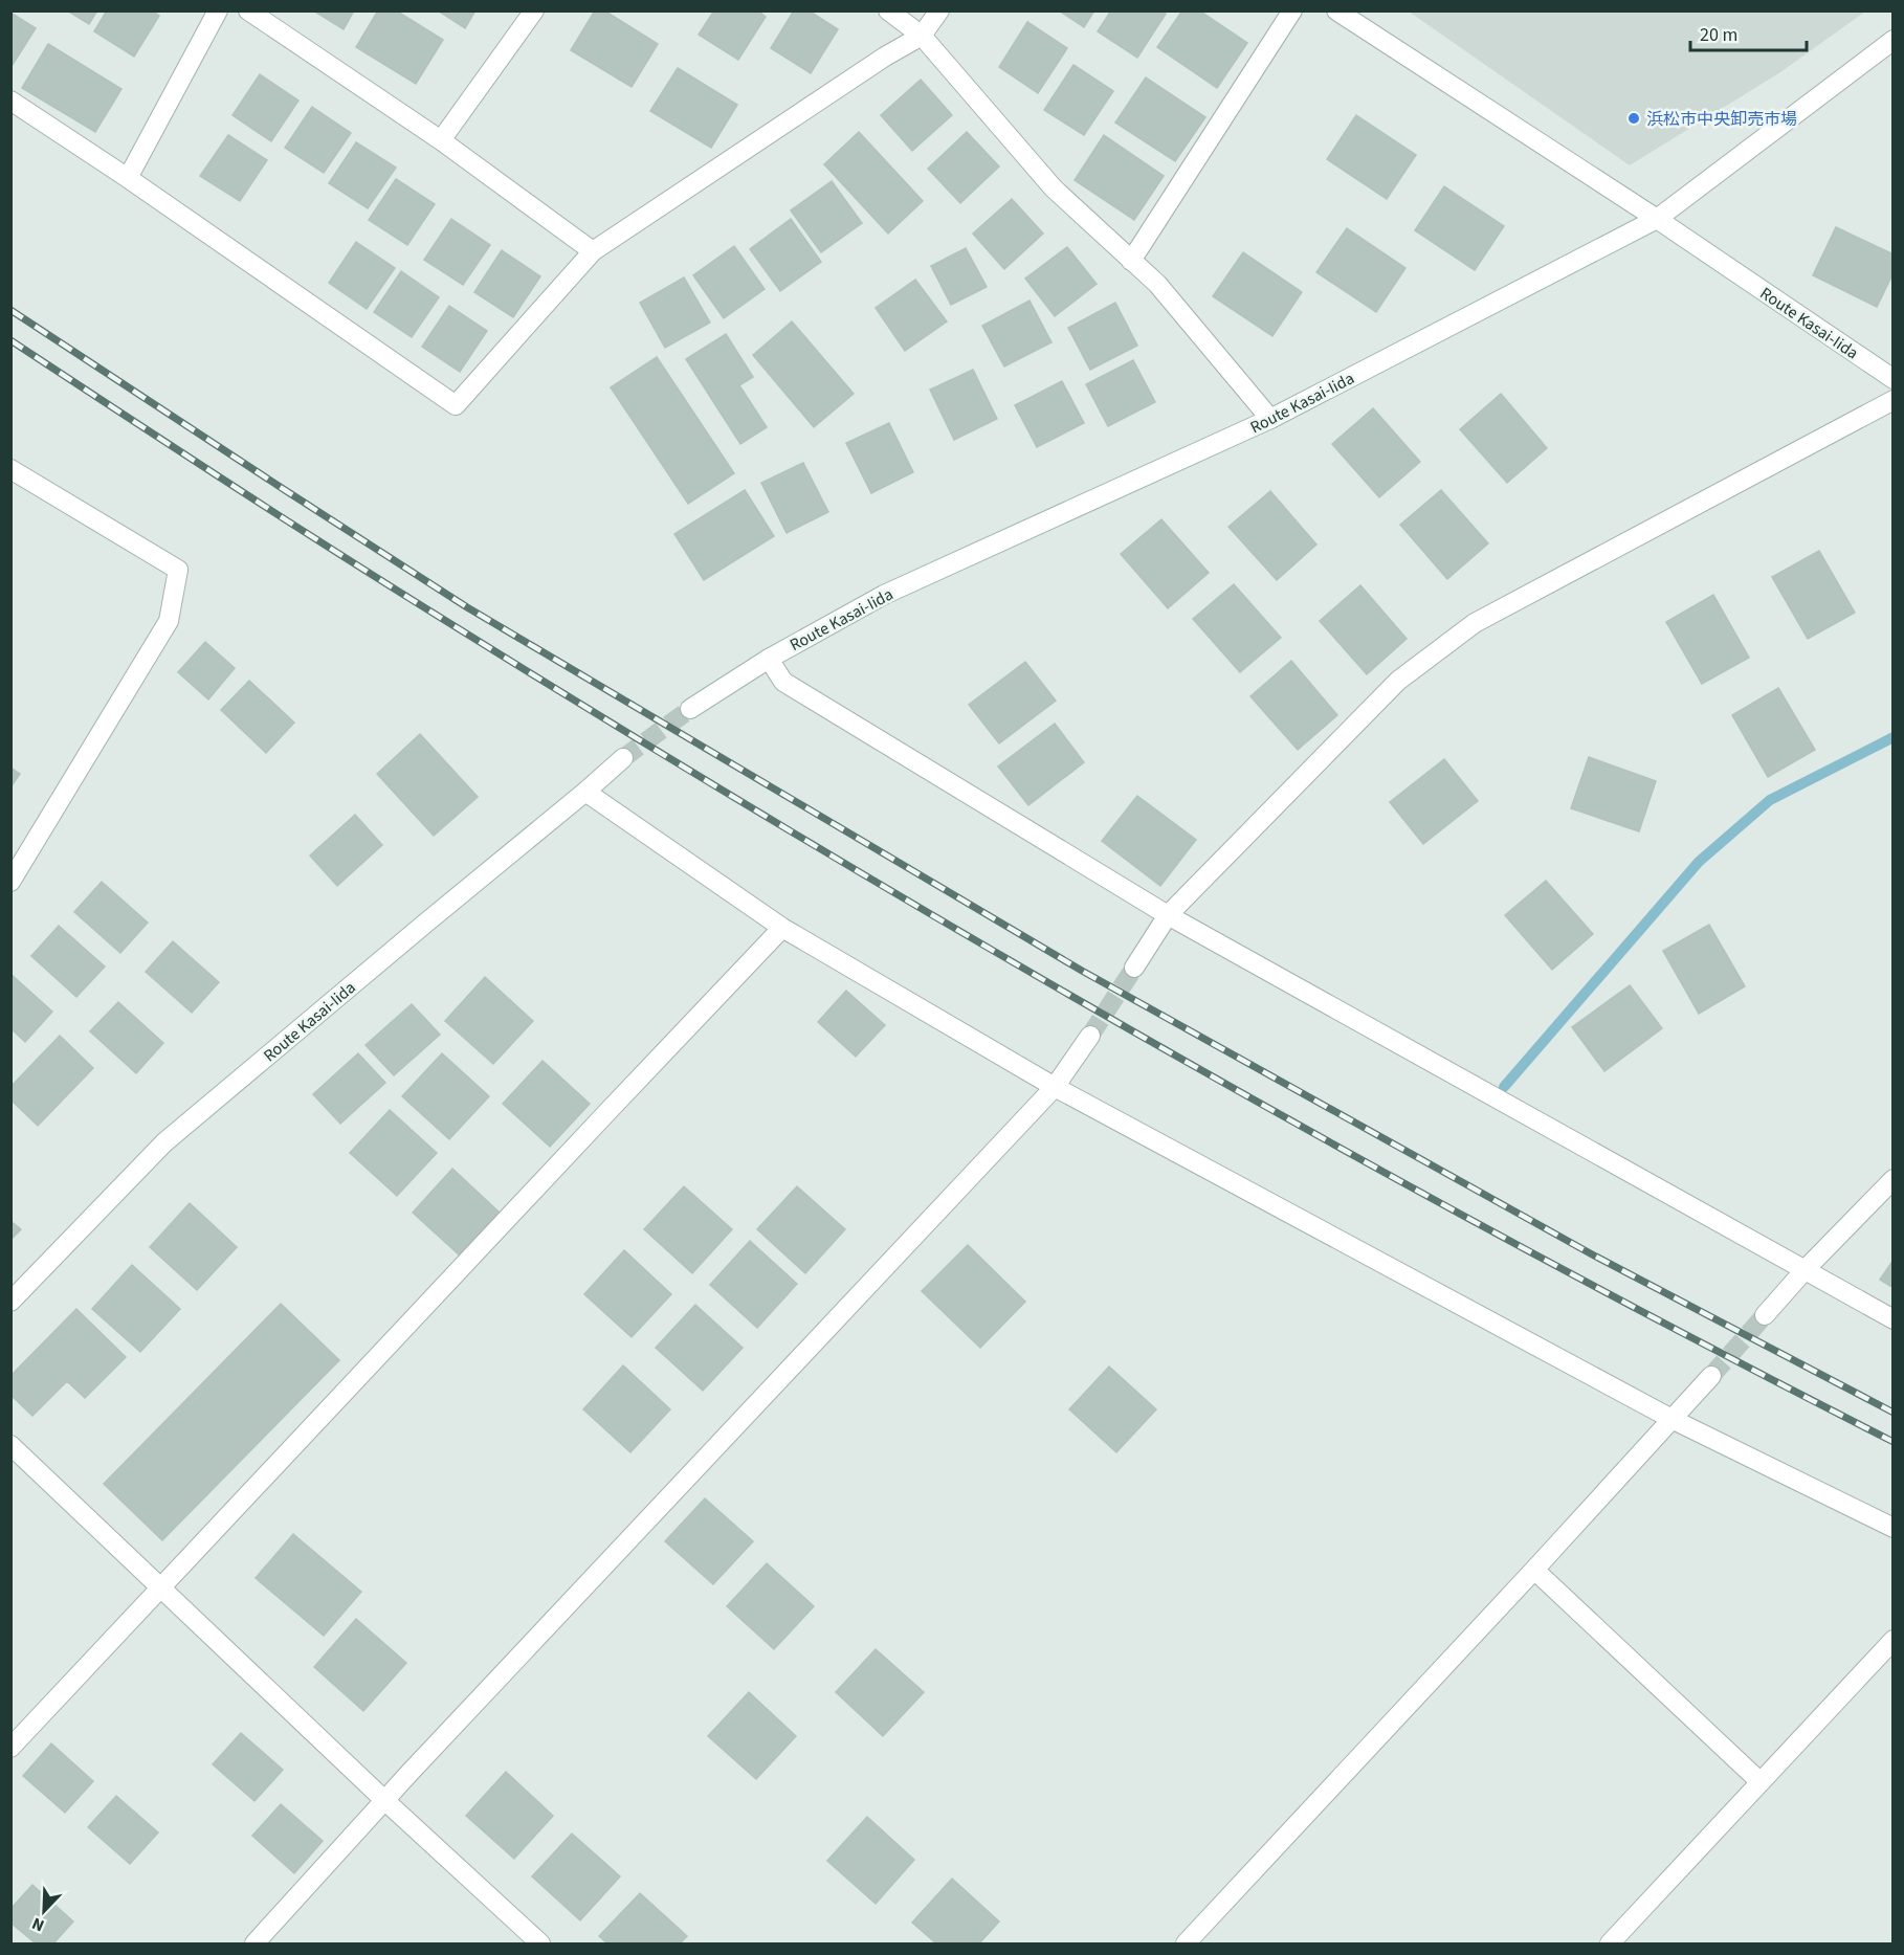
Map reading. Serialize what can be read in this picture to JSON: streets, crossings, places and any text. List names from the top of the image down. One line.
{"streets":{"street":["Route Kasai-Iida"]},"places":["浜松市中央卸売市場"],"scale_bar":"20 m","north":"bottom left"}
